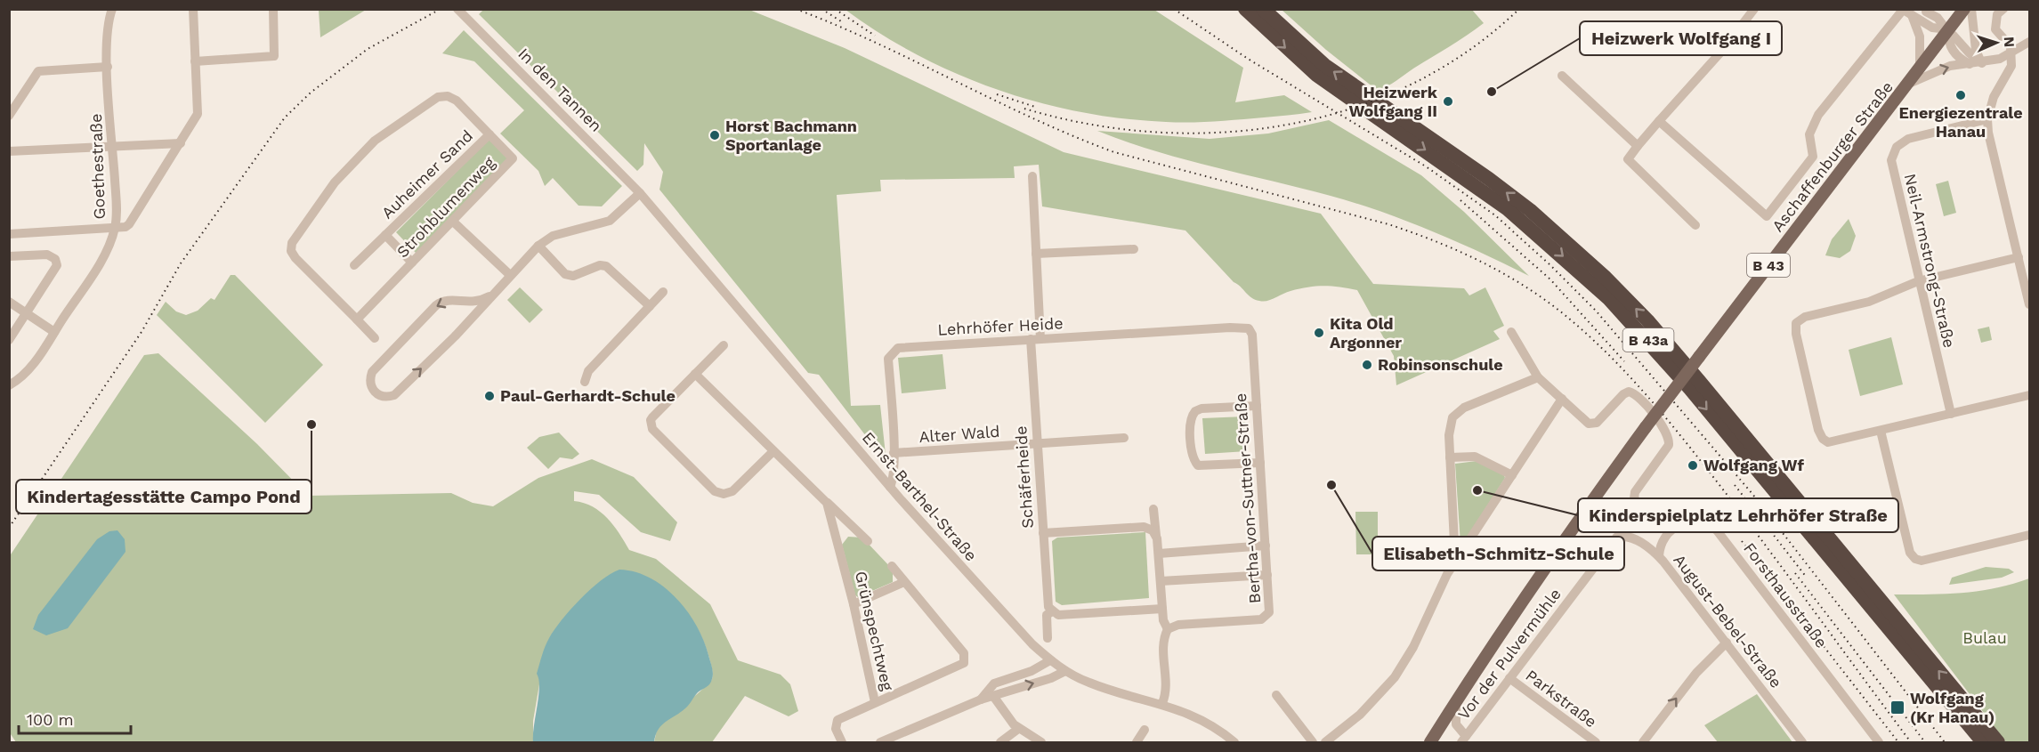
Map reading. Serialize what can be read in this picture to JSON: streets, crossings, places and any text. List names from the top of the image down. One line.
{"streets":{"highway":["B 43a"],"main road":["Aschaffenburger Straße","B 43"],"street":["In den Tannen","Goethestraße","Auheimer Sand","Strohblumenweg","Neil-Armstrong-Straße","Lehrhöfer Heide","Alter Wald","Schäferheide","Ernst-Barthel-Straße","Bertha-von-Suttner-Straße","Forsthausstraße","August-Bebel-Straße","Grünspechtweg","Vor der Pulvermühle","Parkstraße"]},"crossings":[["In den Tannen","Ernst-Barthel-Straße"],["Auheimer Sand","Strohblumenweg"],["Lehrhöfer Heide","Alter Wald"],["Lehrhöfer Heide","Schäferheide"],["Lehrhöfer Heide","Ernst-Barthel-Straße"],["Lehrhöfer Heide","Bertha-von-Suttner-Straße"],["Alter Wald","Schäferheide"],["August-Bebel-Straße","Vor der Pulvermühle"],["Vor der Pulvermühle","Parkstraße"]],"parks":["Bulau"],"places":{"other":["Heizwerk Wolfgang I","Energiezentrale Hanau","Heizwerk Wolfgang II","Horst Bachmann Sportanlage","Kita Old Argonner","Robinsonschule","Paul-Gerhardt-Schule","Kindertagesstätte Campo Pond","Wolfgang Wf","Elisabeth-Schmitz-Schule","Kinderspielplatz Lehrhöfer Straße"],"transit":["Wolfgang (Kr Hanau)"]},"scale_bar":"100 m","north":"right"}
